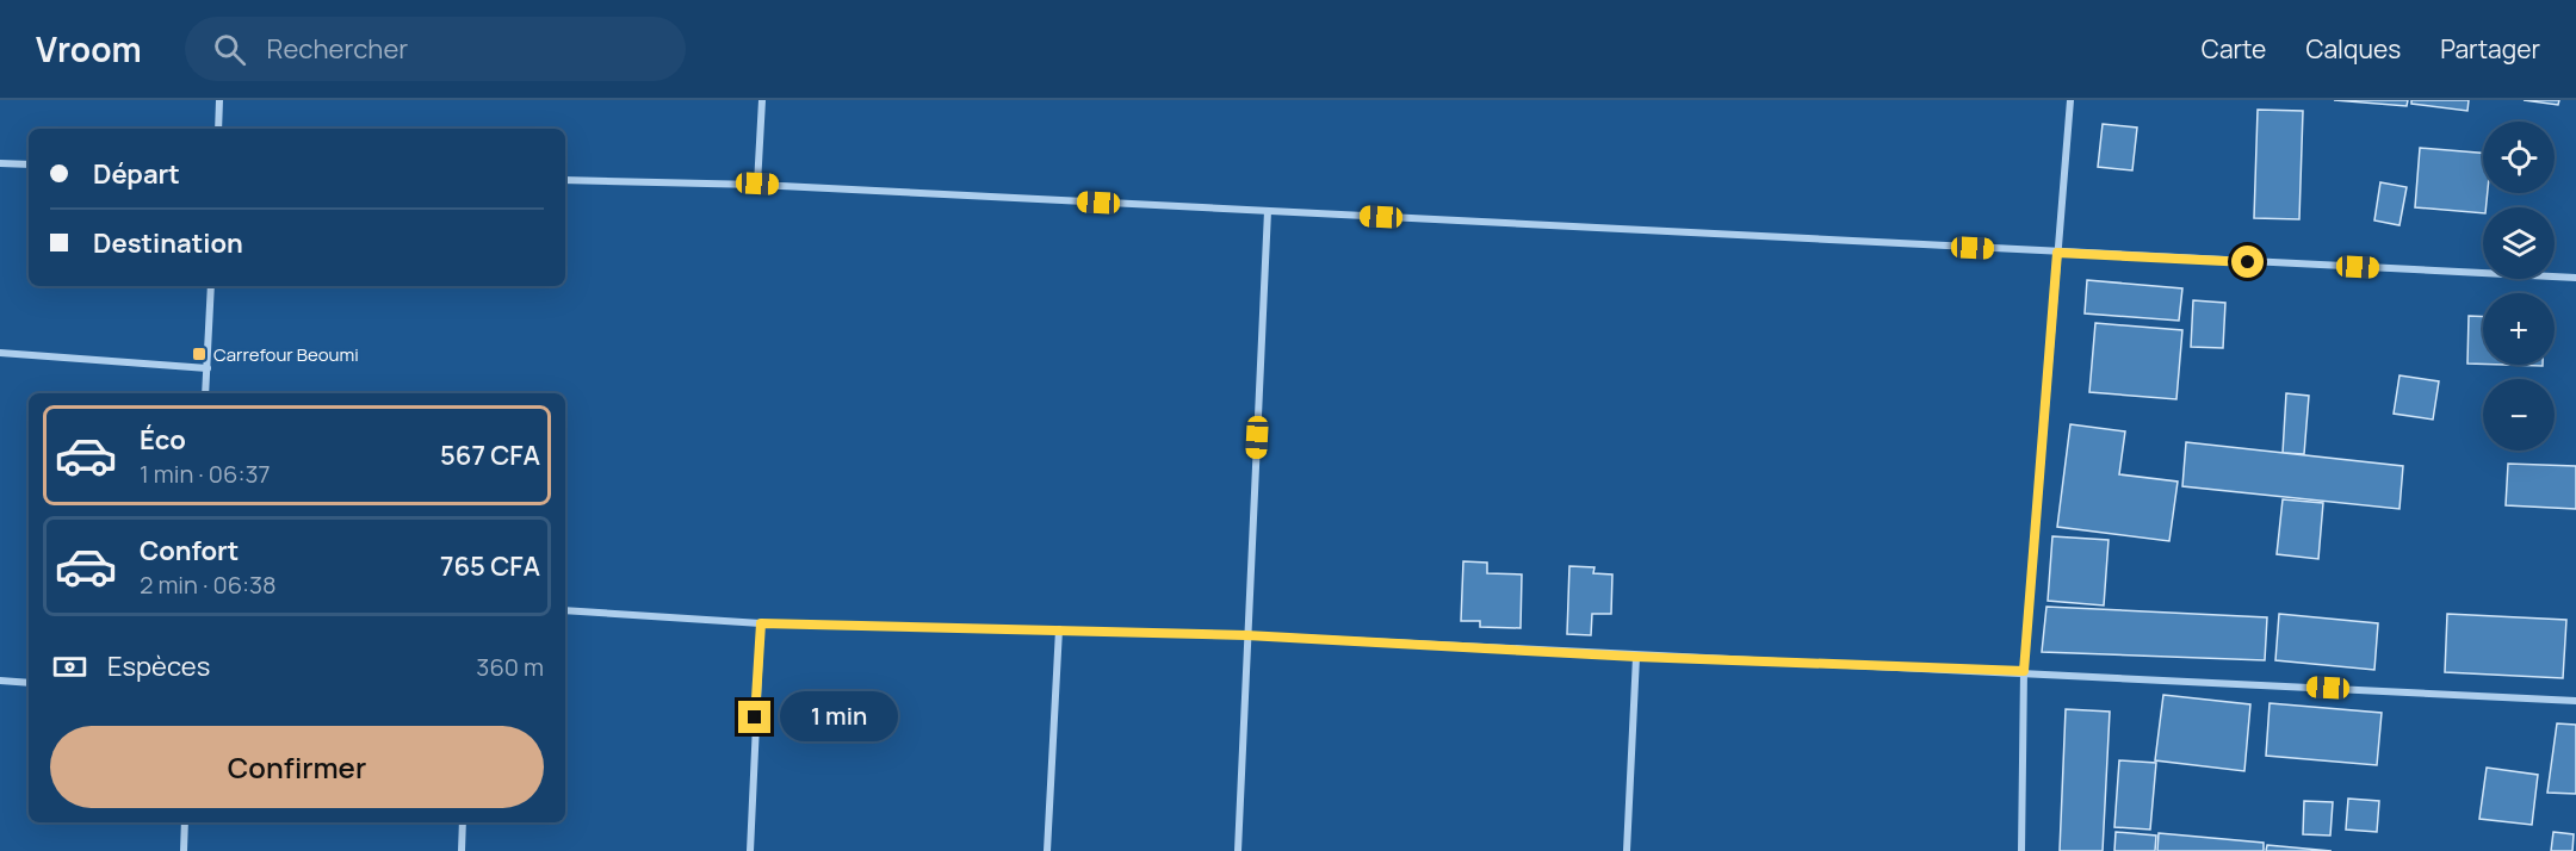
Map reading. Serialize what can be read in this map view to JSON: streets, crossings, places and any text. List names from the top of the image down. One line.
{"places":{"transit":["Carrefour Beoumi"]},"page":{"header":"Vroom","search":"Rechercher","nav":["Carte","Calques","Partager"],"map_buttons":["+","−"],"banner":["Départ","Destination"],"list":[{"name":"Éco","note":"1 min · 06:37","value":"567 CFA"},{"name":"Confort","note":"2 min · 06:38","value":"765 CFA"}],"pay":["Espèces","360 m"],"bubble":"1 min","buttons":"Confirmer"}}
